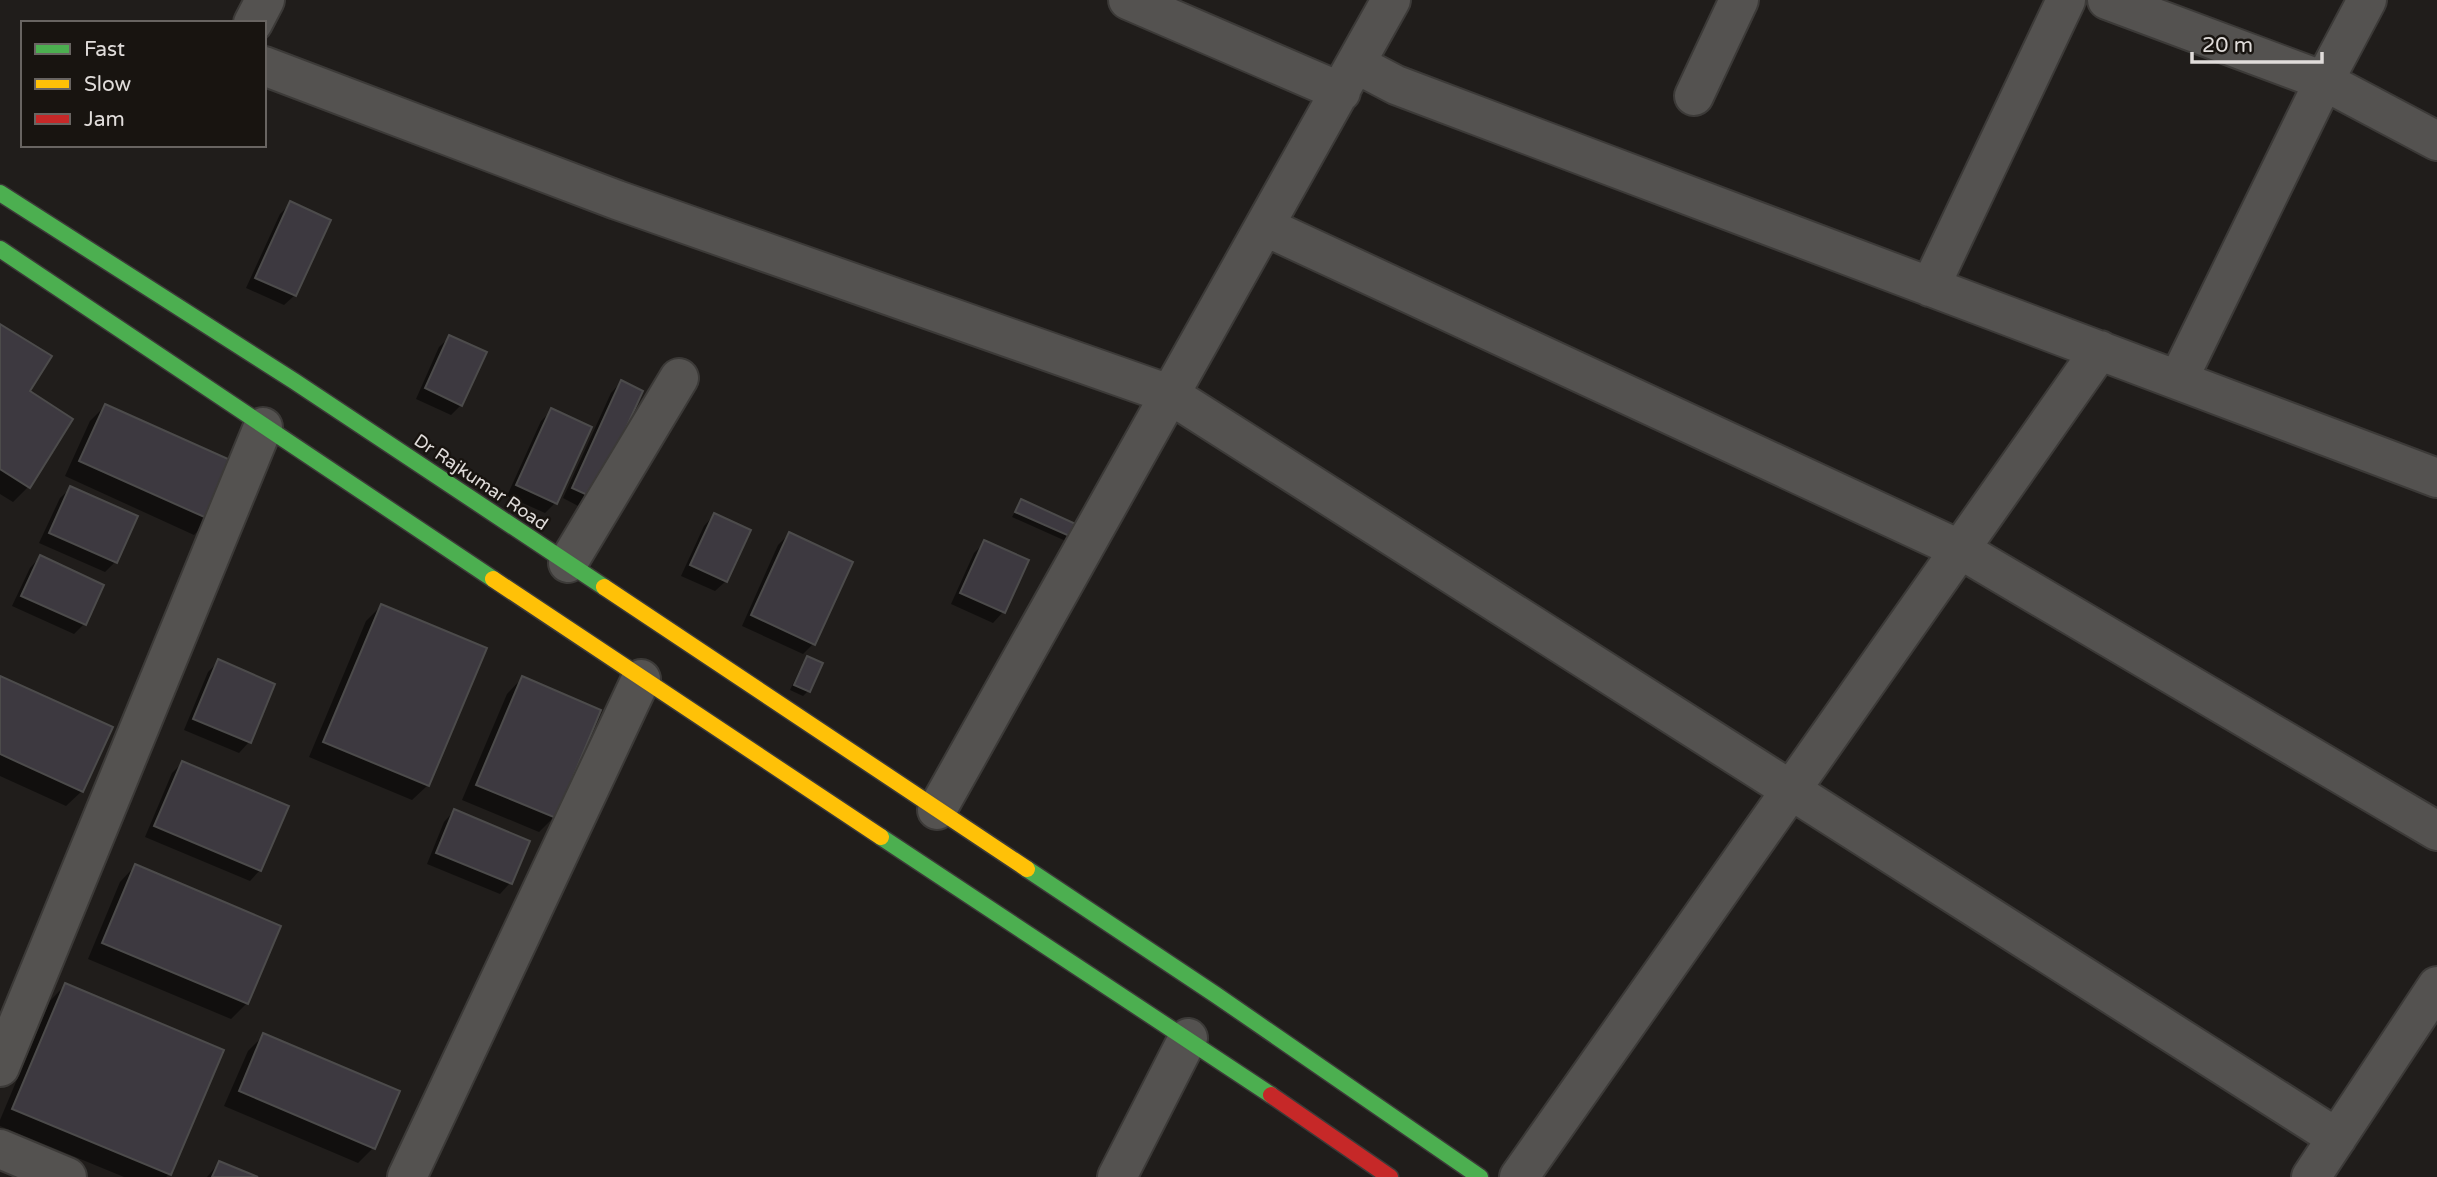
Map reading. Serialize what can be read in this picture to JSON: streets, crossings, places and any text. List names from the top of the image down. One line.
{"streets":{"highway":["Dr Rajkumar Road"]},"legend":["Fast","Slow","Jam"],"scale_bar":"20 m"}
